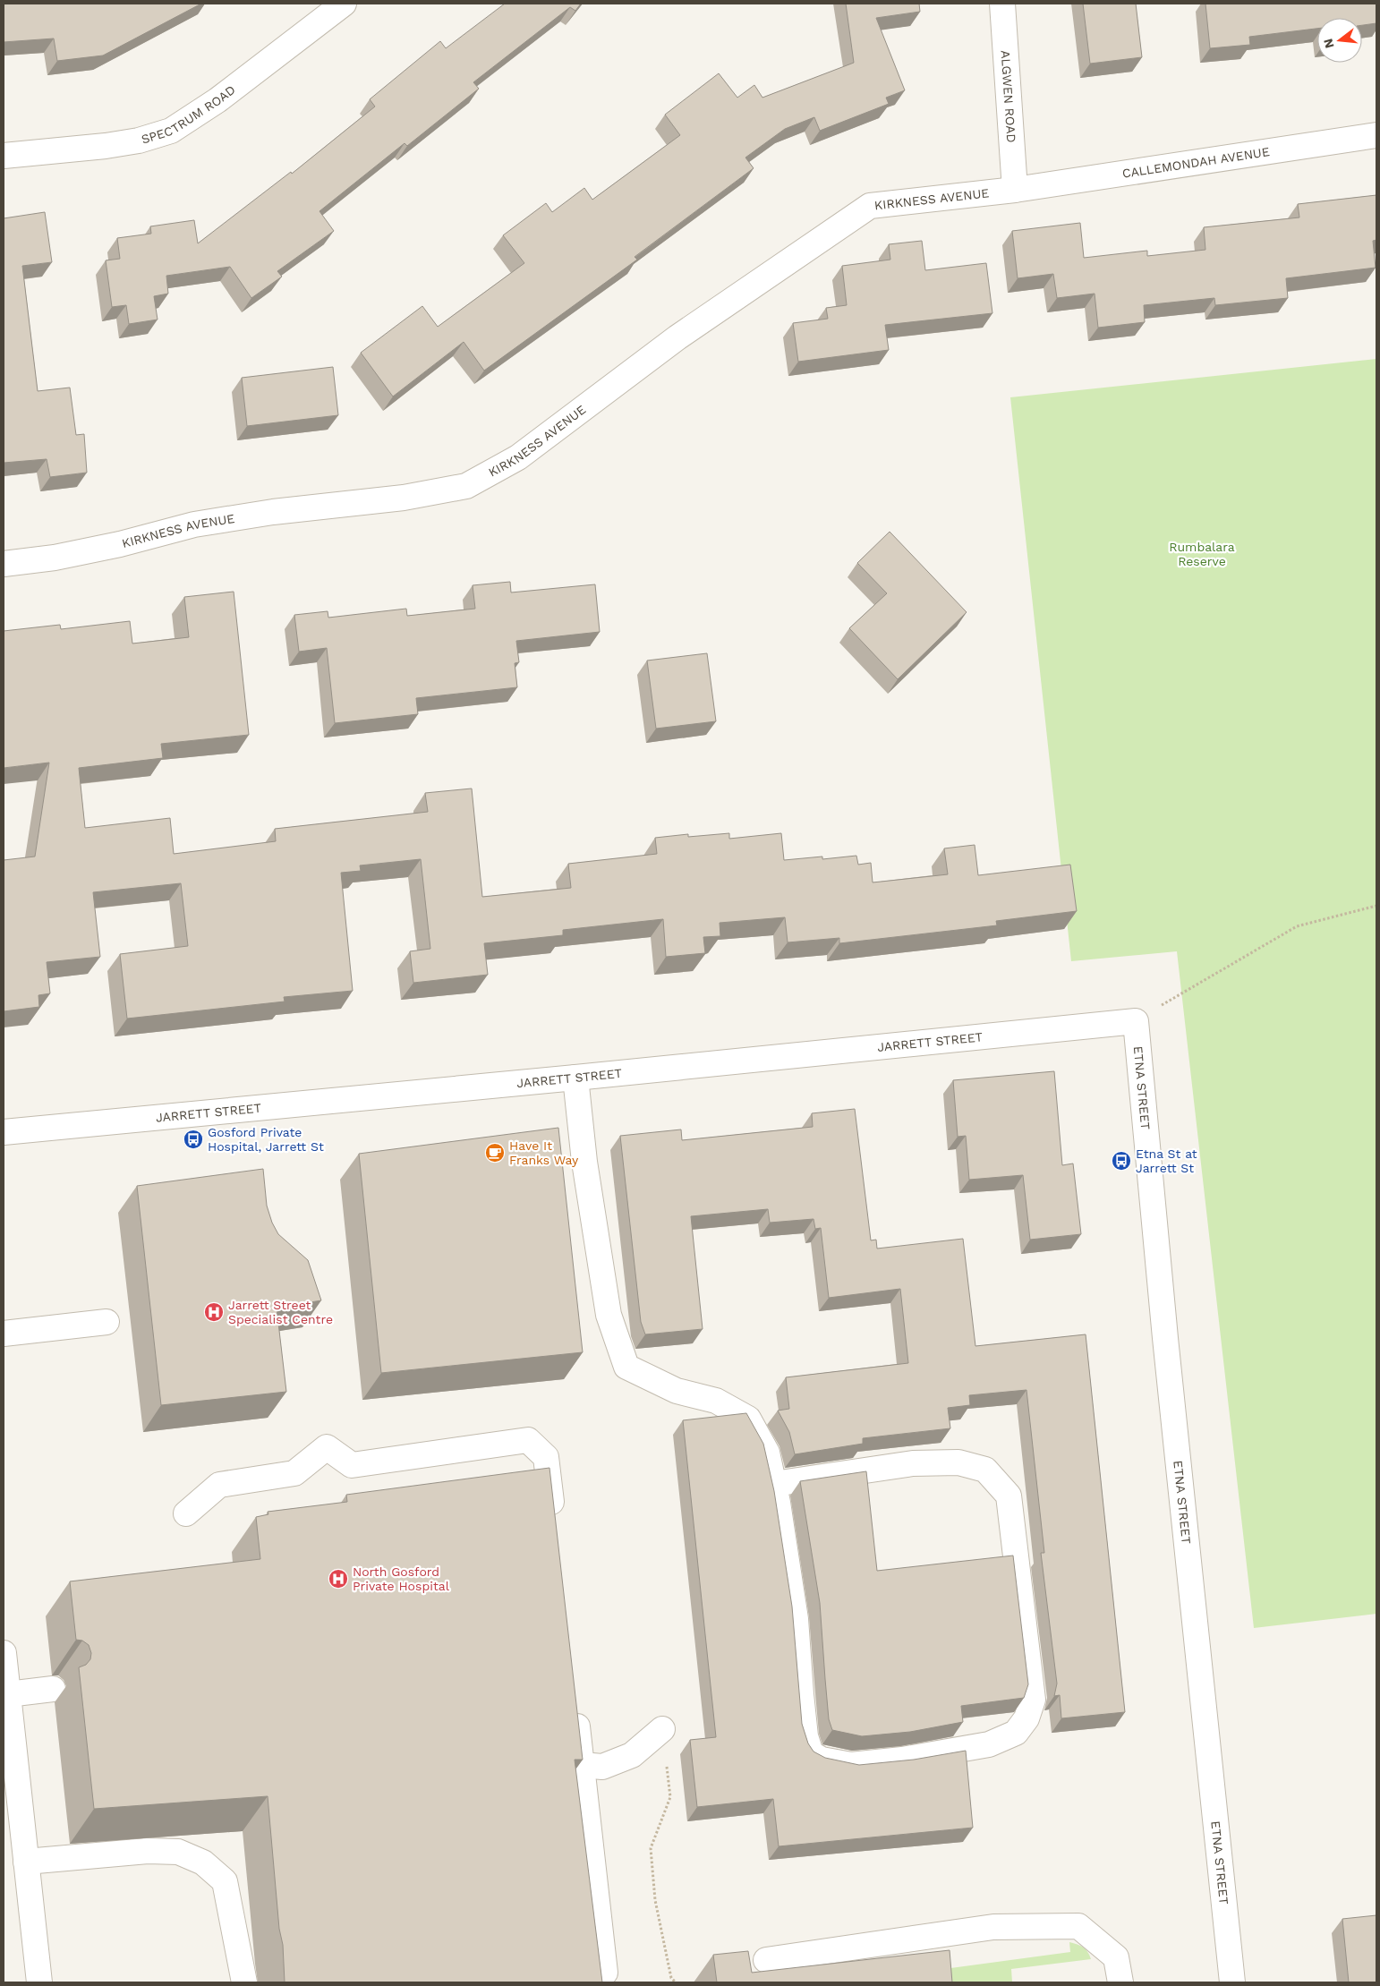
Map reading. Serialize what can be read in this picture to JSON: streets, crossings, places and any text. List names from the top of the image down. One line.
{"streets":{"street":["ALGWEN ROAD","SPECTRUM ROAD","CALLEMONDAH AVENUE","KIRKNESS AVENUE","JARRETT STREET","ETNA STREET"]},"crossings":[["ALGWEN ROAD","CALLEMONDAH AVENUE"],["ALGWEN ROAD","KIRKNESS AVENUE"],["CALLEMONDAH AVENUE","KIRKNESS AVENUE"],["JARRETT STREET","ETNA STREET"]],"parks":["Rumbalara Reserve"],"places":{"bus stop":["Gosford Private Hospital, Jarrett St","Etna St at Jarrett St"],"cafe":["Have It Franks Way"],"hospital":["Jarrett Street Specialist Centre","North Gosford Private Hospital"]},"north":"left"}
